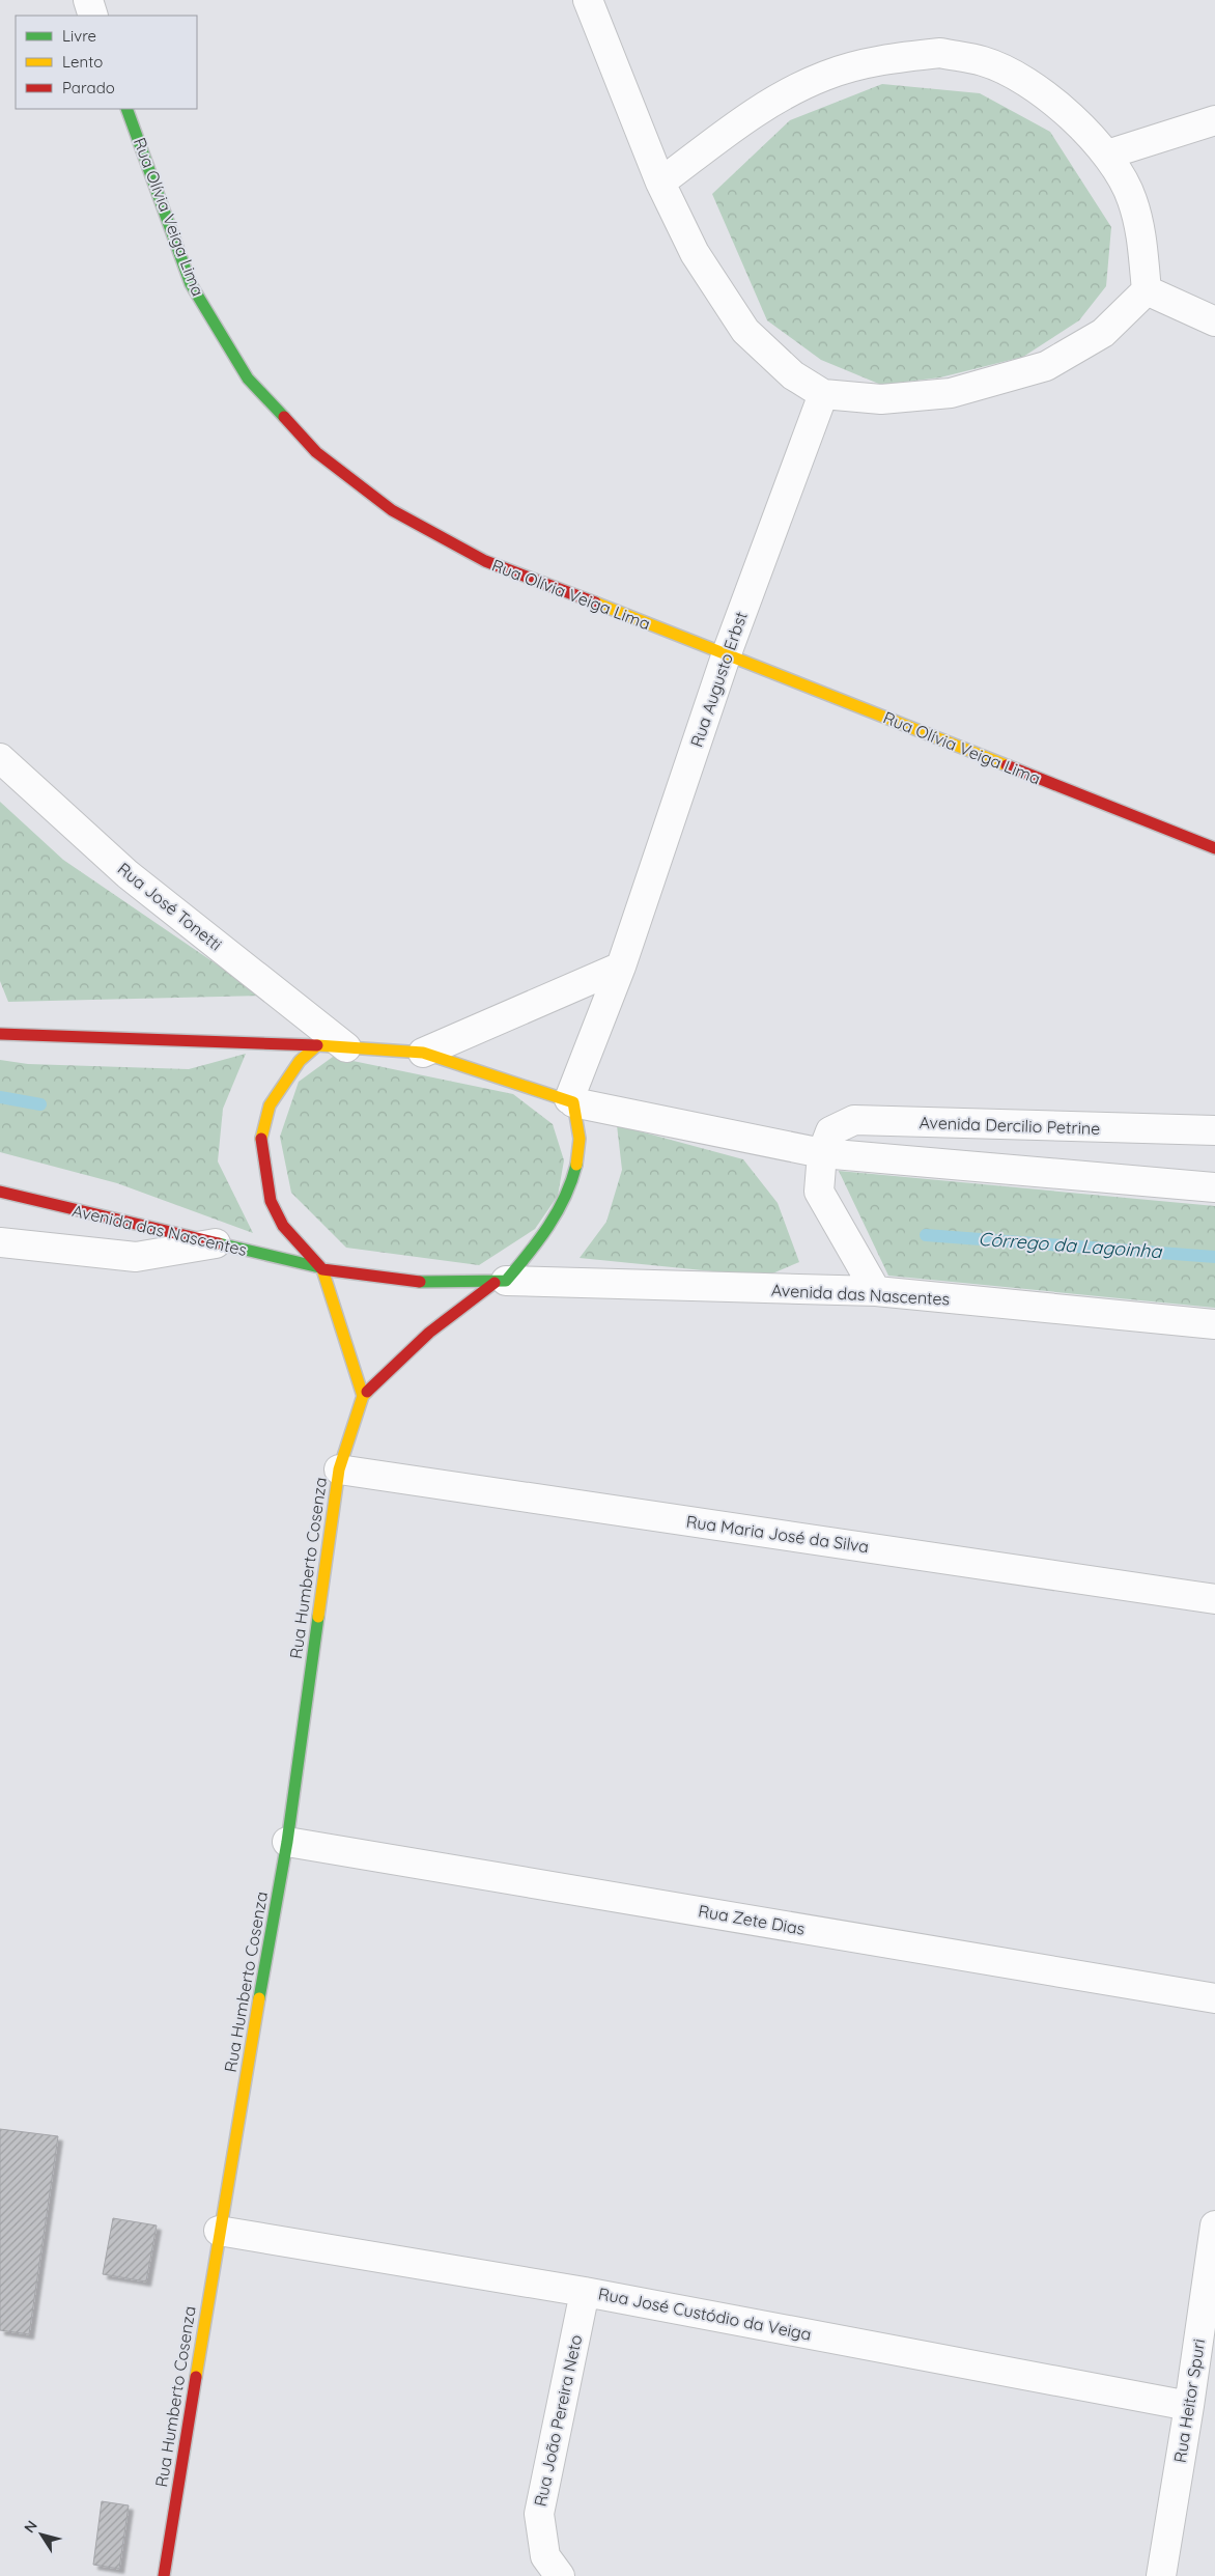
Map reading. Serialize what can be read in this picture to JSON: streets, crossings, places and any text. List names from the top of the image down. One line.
{"streets":{"street":["Rua Olívia Veiga Lima","Rua Augusto Erbst","Rua José Tonetti","Avenida Dercilio Petrine","Avenida das Nascentes","Rua Maria José da Silva","Rua Humberto Cosenza","Rua Zete Dias","Rua José Custódio da Veiga","Rua Heitor Spuri","Rua João Pereira Neto"]},"crossings":[["Rua Olívia Veiga Lima","Rua Augusto Erbst"],["Rua Augusto Erbst","Rua Humberto Cosenza"],["Avenida das Nascentes","Rua Humberto Cosenza"],["Rua Maria José da Silva","Rua Humberto Cosenza"],["Rua Humberto Cosenza","Rua Zete Dias"],["Rua Humberto Cosenza","Rua José Custódio da Veiga"],["Rua José Custódio da Veiga","Rua Heitor Spuri"],["Rua José Custódio da Veiga","Rua João Pereira Neto"]],"water":["Córrego da Lagoinha"],"legend":["Livre","Lento","Parado"],"north":"top left"}
